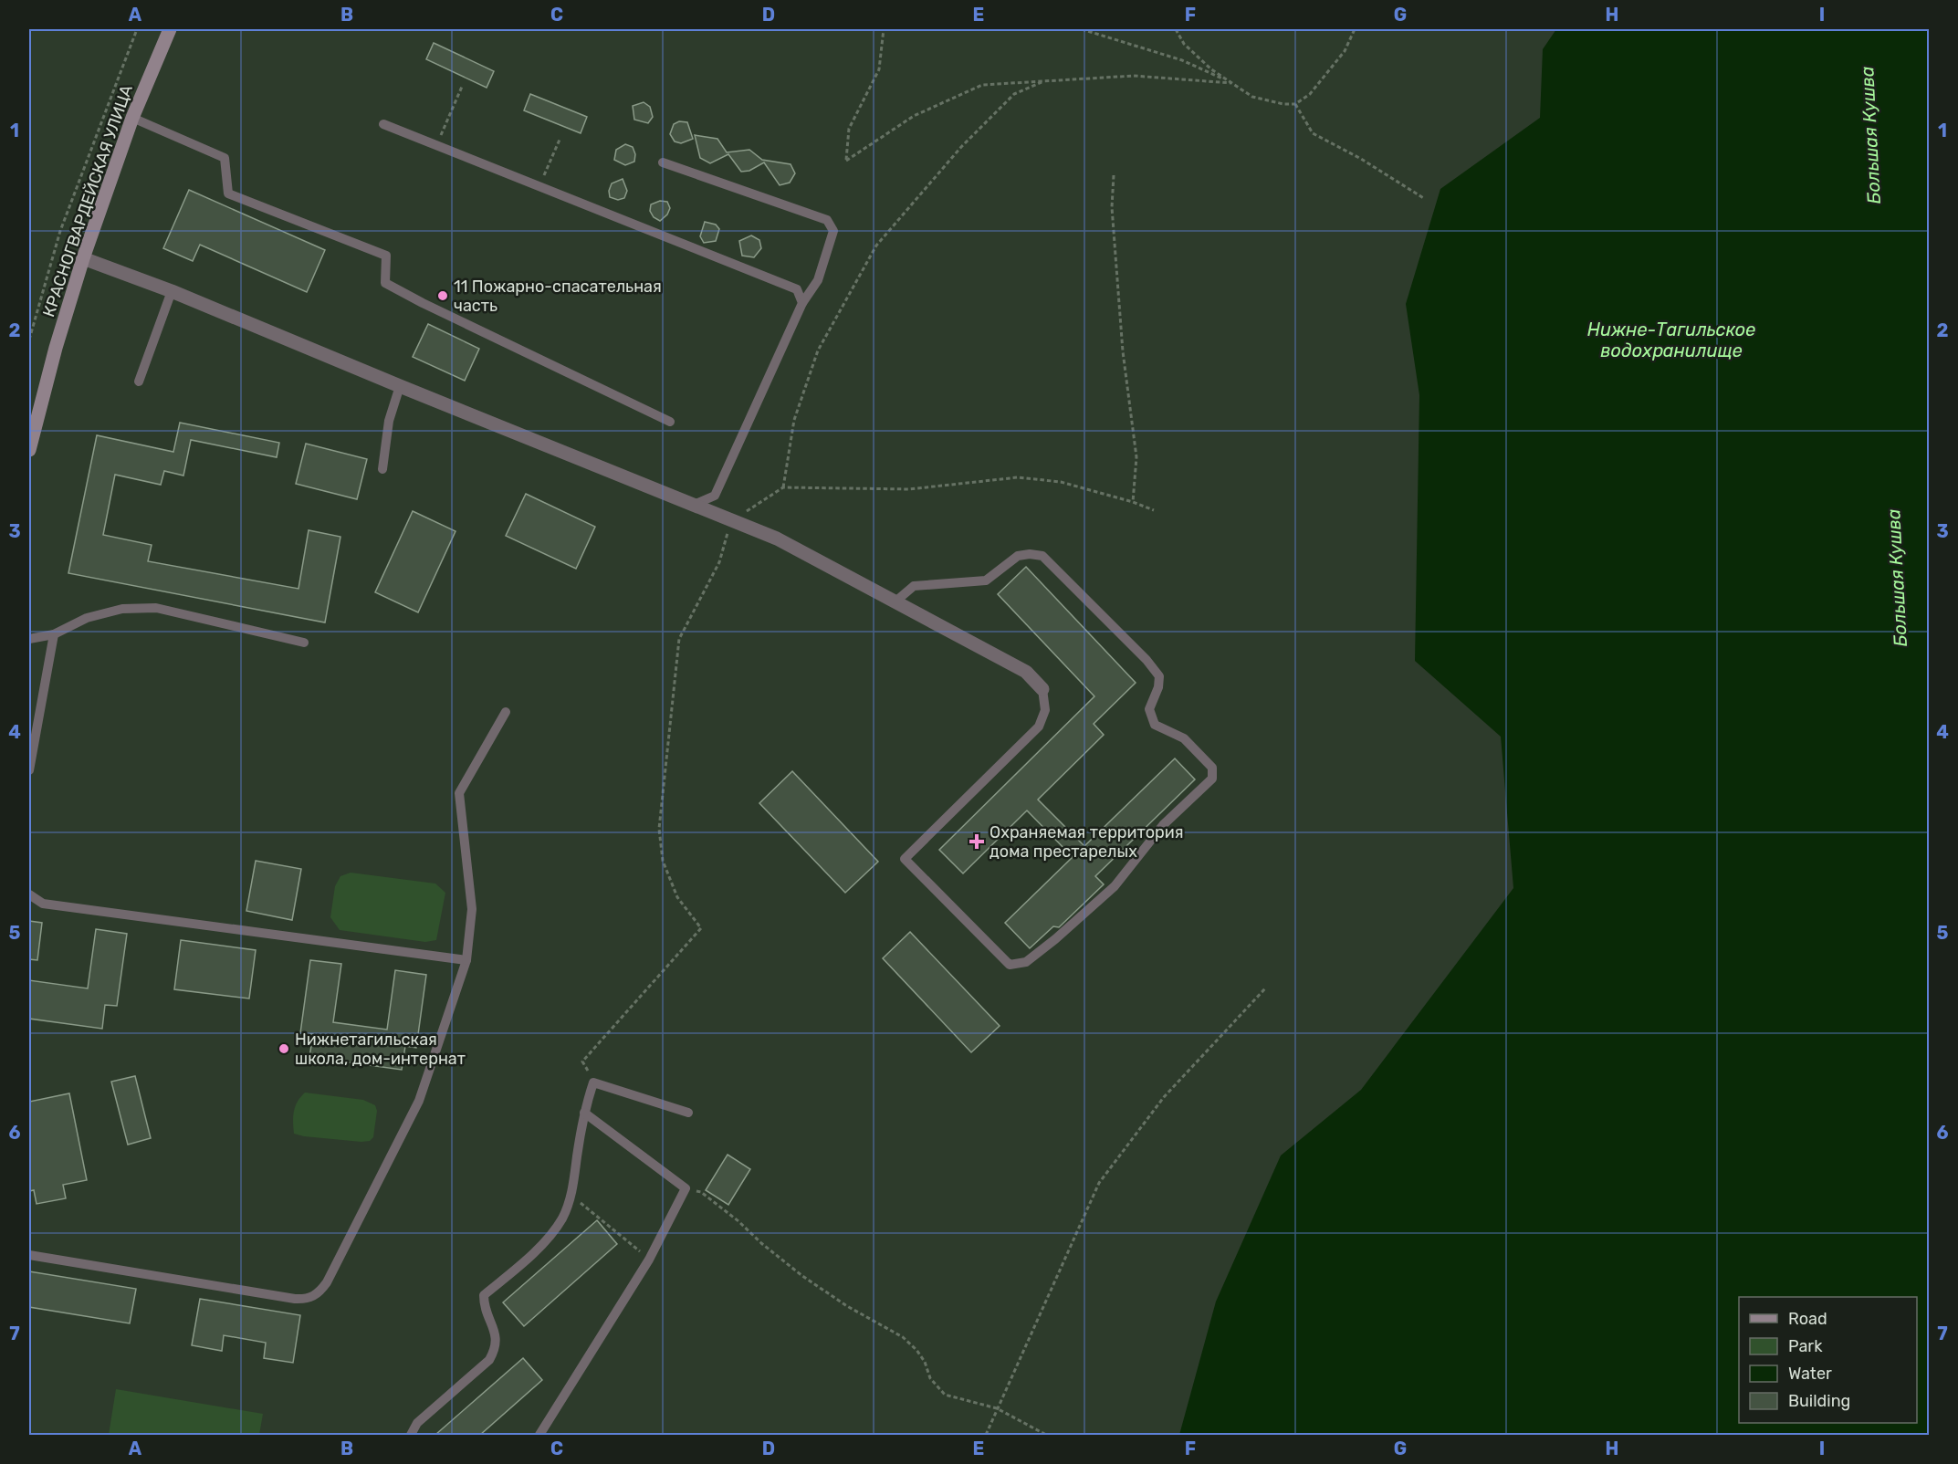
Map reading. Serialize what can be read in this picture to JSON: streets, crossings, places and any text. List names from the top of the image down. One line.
{"streets":{"main road":["КРАСНОГВАРДЕЙСКАЯ УЛИЦА"]},"water":["Большая Кушва","Нижне-Тагильское водохранилище"],"places":{"other":["11 Пожарно-спасательная часть","Нижнетагильская школа, дом-интернат"],"health":["Охраняемая территория дома престарелых"]},"legend":["Road","Park","Water","Building"],"grid":{"columns":["A","B","C","D","E","F","G","H","I"],"rows":["1","2","3","4","5","6","7"]}}
